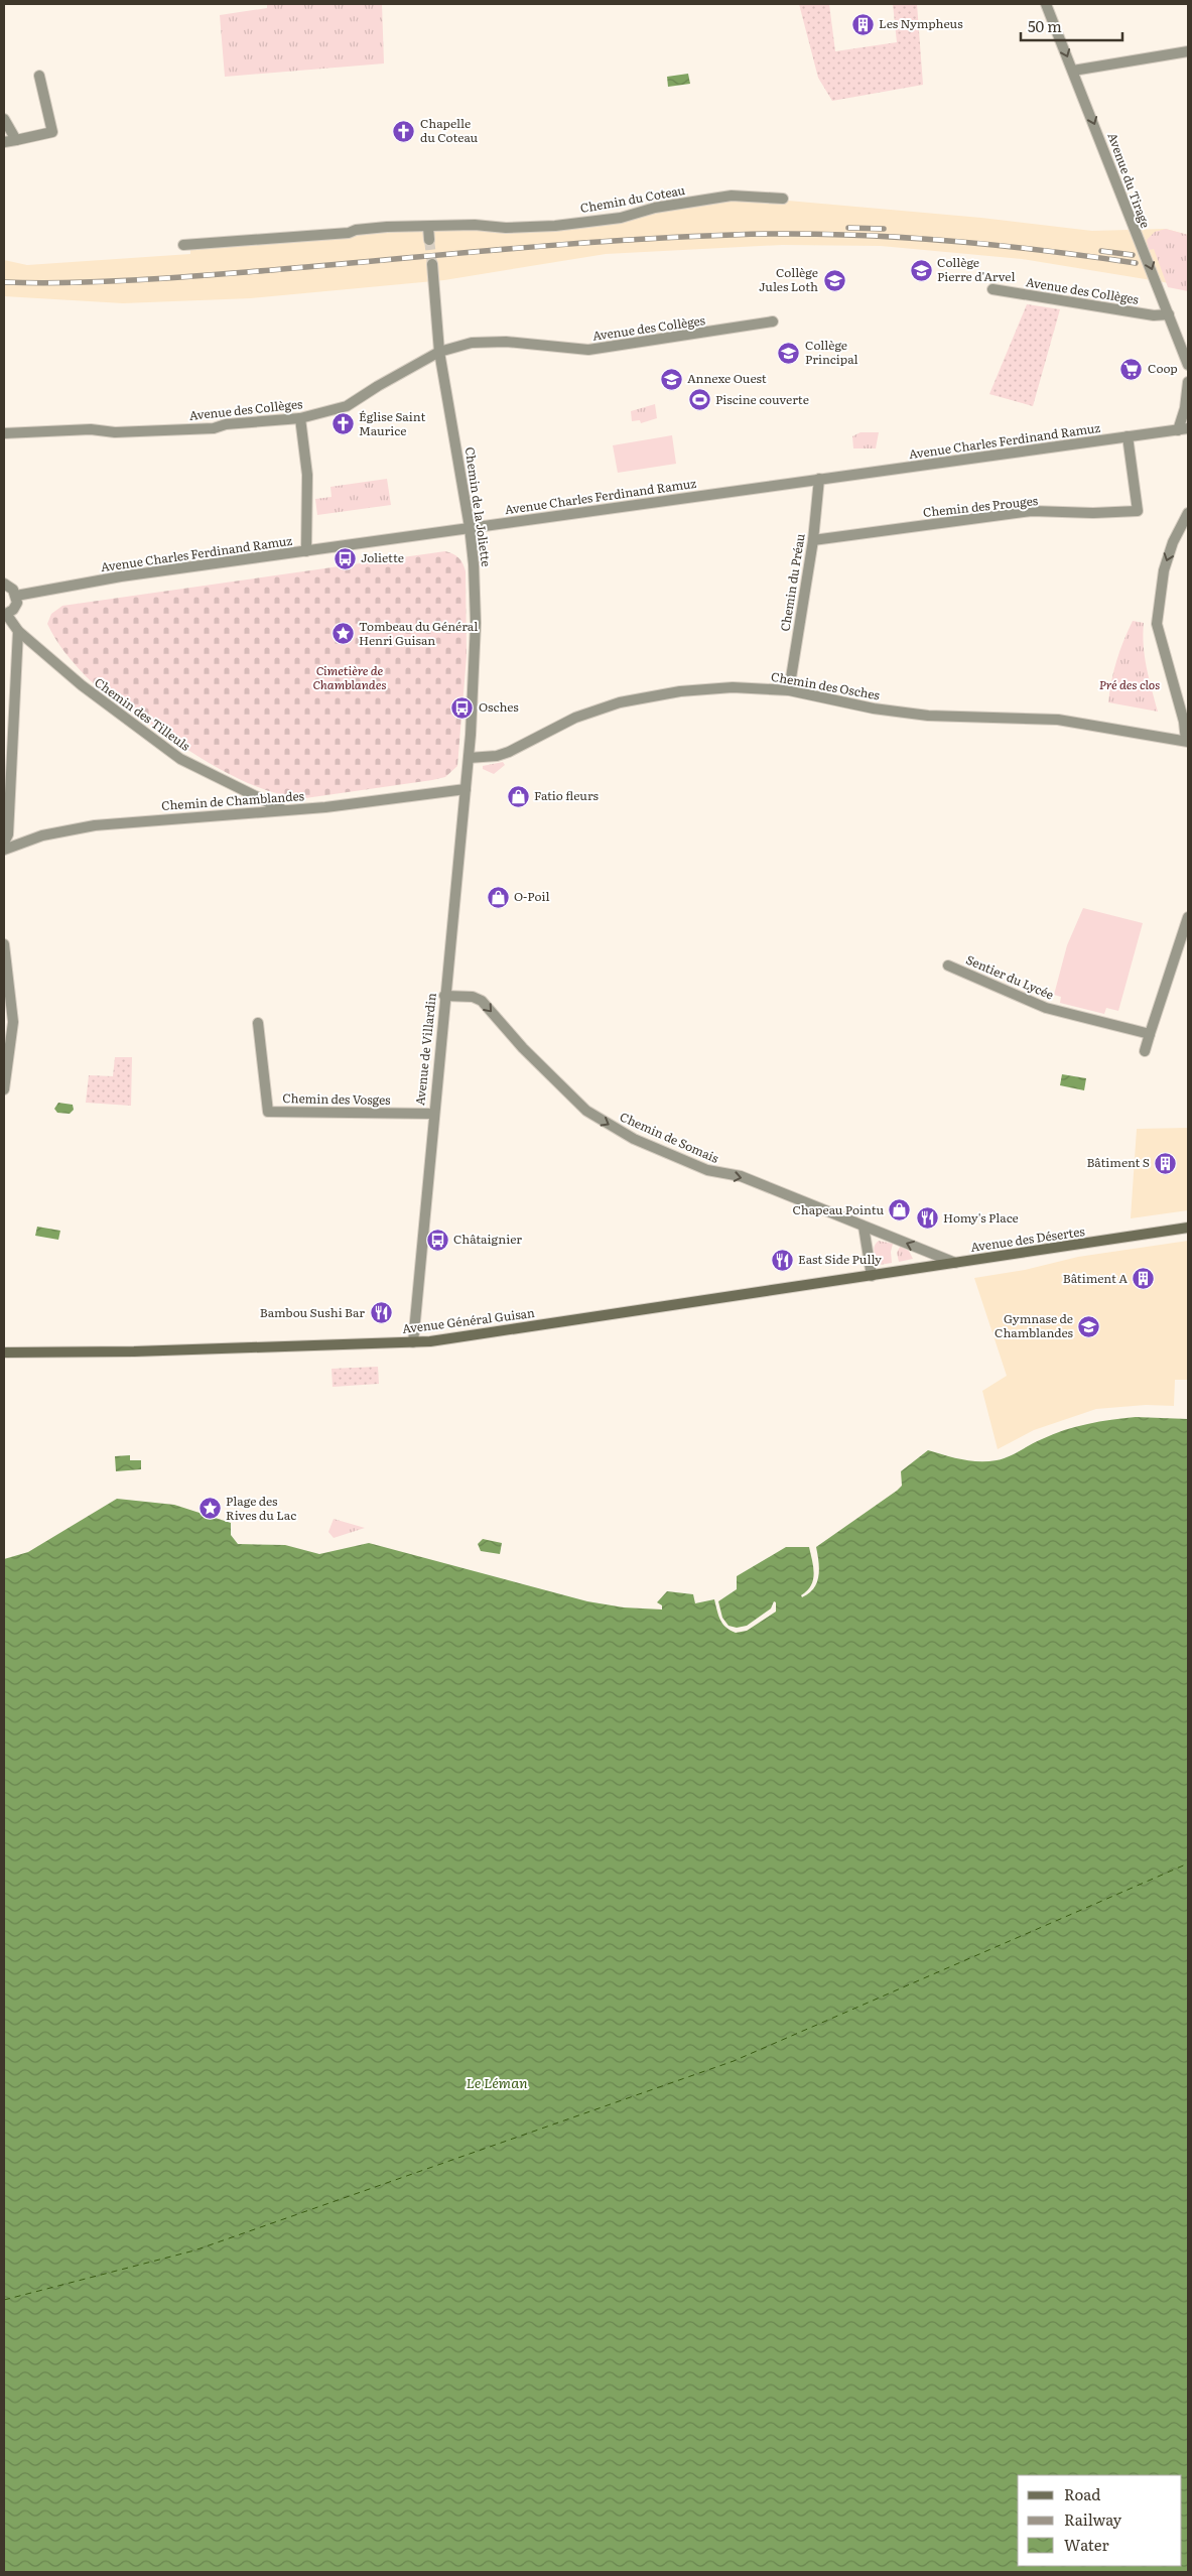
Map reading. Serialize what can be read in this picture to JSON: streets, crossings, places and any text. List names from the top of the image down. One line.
{"streets":{"main road":["Avenue des Désertes","Avenue Général Guisan"],"street":["Avenue du Tirage","Chemin du Coteau","Avenue des Collèges","Avenue Charles Ferdinand Ramuz","Chemin de la Joliette","Chemin des Prouges","Chemin du Préau","Chemin des Osches","Chemin des Tilleuls","Chemin de Chamblandes","Sentier du Lycée","Avenue de Villardin","Chemin des Vosges","Chemin de Somais"]},"crossings":[["Avenue du Tirage","Avenue des Collèges"],["Avenue des Collèges","Chemin de la Joliette"],["Avenue Charles Ferdinand Ramuz","Chemin de la Joliette"],["Avenue Charles Ferdinand Ramuz","Chemin des Prouges"],["Avenue Charles Ferdinand Ramuz","Chemin du Préau"],["Chemin de la Joliette","Chemin des Osches"],["Chemin de la Joliette","Avenue de Villardin"],["Chemin des Prouges","Chemin du Préau"],["Chemin du Préau","Chemin des Osches"],["Chemin des Osches","Avenue de Villardin"],["Chemin des Tilleuls","Chemin de Chamblandes"],["Chemin de Chamblandes","Avenue de Villardin"],["Avenue de Villardin","Chemin des Vosges"],["Avenue de Villardin","Chemin de Somais"],["Avenue de Villardin","Avenue Général Guisan"],["Chemin de Somais","Avenue des Désertes"],["Avenue des Désertes","Avenue Général Guisan"]],"one_way":["Avenue du Tirage"],"water":["Le Léman"],"parks":["Cimetière de Chamblandes","Pré des clos"],"places":{"building":["Les Nympheus","Bâtiment S","Bâtiment A"],"church":["Chapelle du Coteau","Église Saint Maurice"],"school or university":["Collège Pierre d'Arvel","Collège Jules Loth","Collège Principal","Annexe Ouest","Gymnase de Chamblandes"],"supermarket":["Coop"],"sports":["Piscine couverte"],"bus stop":["Joliette","Osches","Châtaignier"],"place":["Tombeau du Général Henri Guisan","Plage des Rives du Lac"],"shop":["Fatio fleurs","O-Poil","Chapeau Pointu"],"restaurant":["Homy's Place","East Side Pully","Bambou Sushi Bar"]},"legend":["Road","Railway","Water"],"scale_bar":"50 m"}
